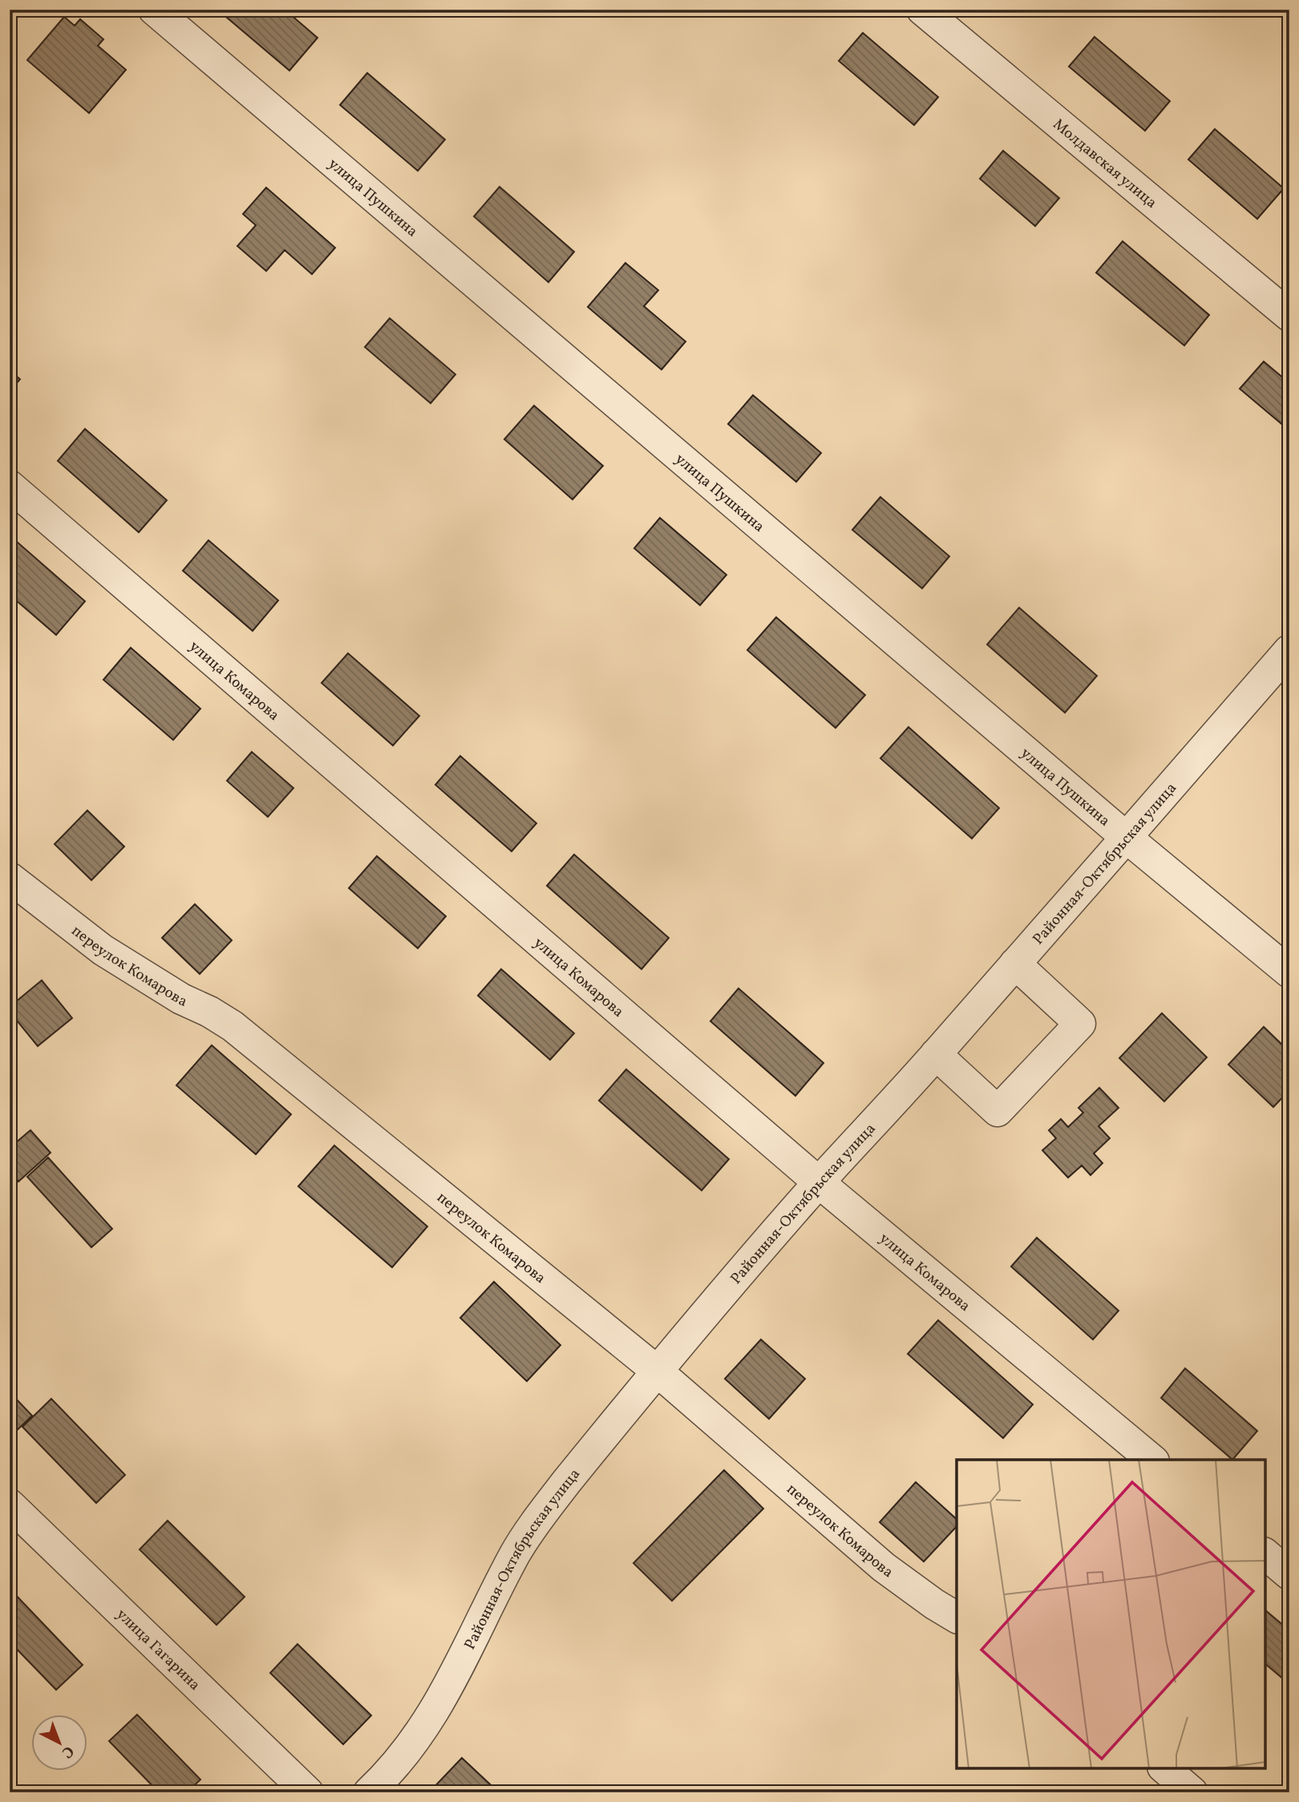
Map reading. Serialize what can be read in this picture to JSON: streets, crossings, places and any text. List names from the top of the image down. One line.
{"streets":{"street":["Молдавская улица","улица Пушкина","улица Комарова","Районная-Октябрьская улица","переулок Комарова","улица Гагарина"]},"crossings":[["улица Пушкина","Районная-Октябрьская улица"],["улица Комарова","Районная-Октябрьская улица"],["Районная-Октябрьская улица","переулок Комарова"]],"north":"bottom right"}
